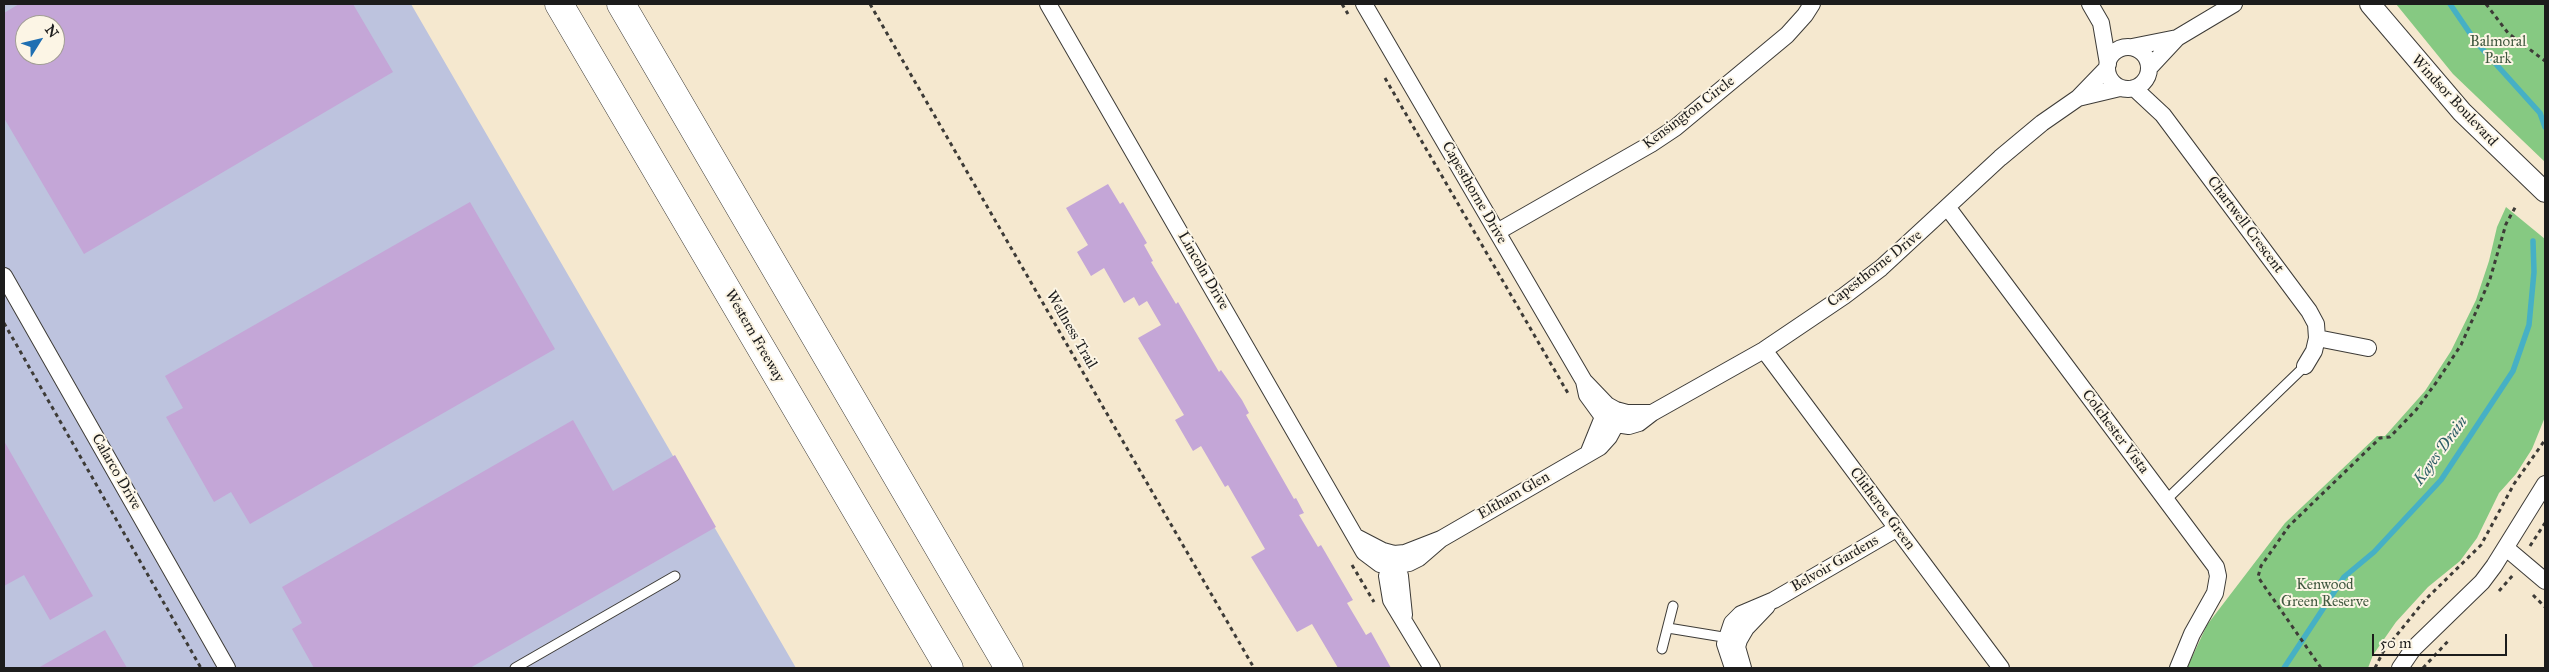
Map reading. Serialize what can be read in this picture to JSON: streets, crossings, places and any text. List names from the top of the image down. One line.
{"streets":{"highway":["Western Freeway"],"street":["Windsor Boulevard","Kensington Circle","Capesthorne Drive","Chartwell Crescent","Lincoln Drive","Colchester Vista","Calarco Drive","Eltham Glen","Clitheroe Green","Belvoir Gardens"],"path":["Wellness Trail"]},"crossings":[["Kensington Circle","Capesthorne Drive"],["Capesthorne Drive","Chartwell Crescent"],["Capesthorne Drive","Colchester Vista"],["Capesthorne Drive","Eltham Glen"],["Capesthorne Drive","Clitheroe Green"],["Lincoln Drive","Eltham Glen"],["Clitheroe Green","Belvoir Gardens"]],"water":["Kayes Drain"],"parks":["Balmoral Park","Kenwood Green Reserve"],"scale_bar":"50 m","north":"top right"}
